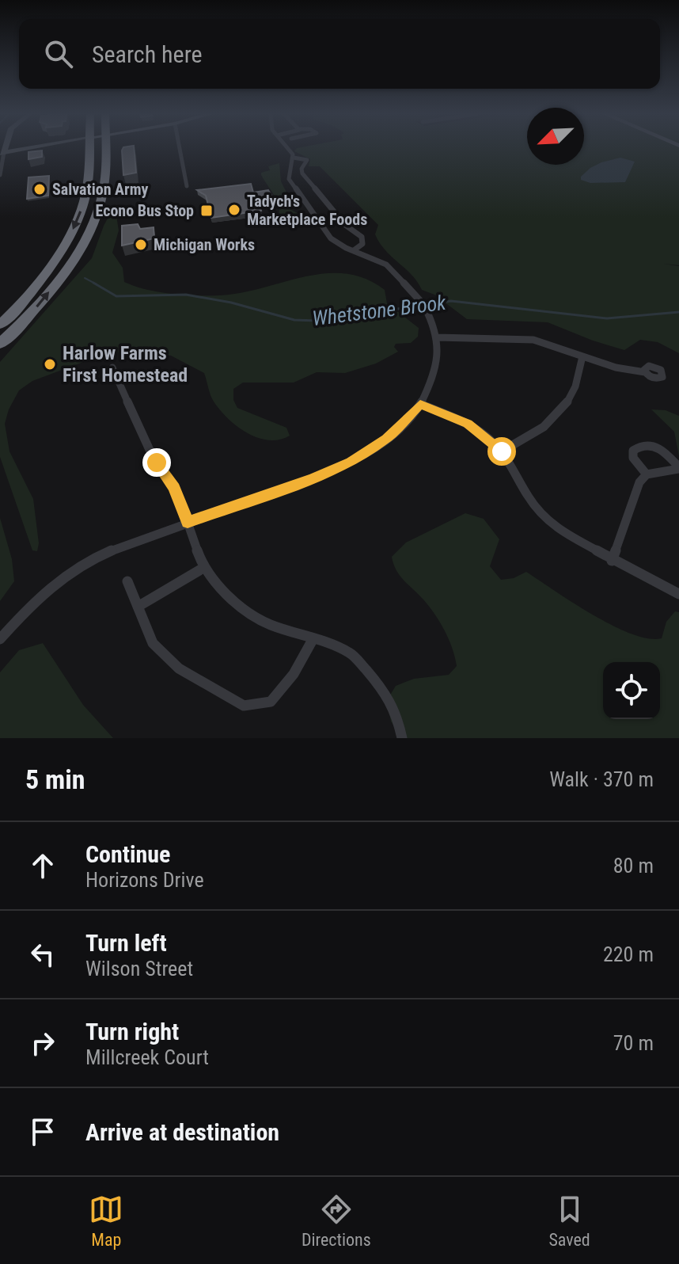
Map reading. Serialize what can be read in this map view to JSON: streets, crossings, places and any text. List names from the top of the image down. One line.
{"water":["Whetstone Brook"],"places":{"other":["Salvation Army","Tadych's Marketplace Foods","Michigan Works","Harlow Farms First Homestead"],"transit":["Econo Bus Stop"]},"north":"bottom left","page":{"search":"Search here","heading":["5 min","Walk · 370 m"],"list":[["Continue","Horizons Drive","80 m"],["Turn left","Wilson Street","220 m"],["Turn right","Millcreek Court","70 m"],"Arrive at destination"],"nav":["Map","Directions","Saved"]}}
